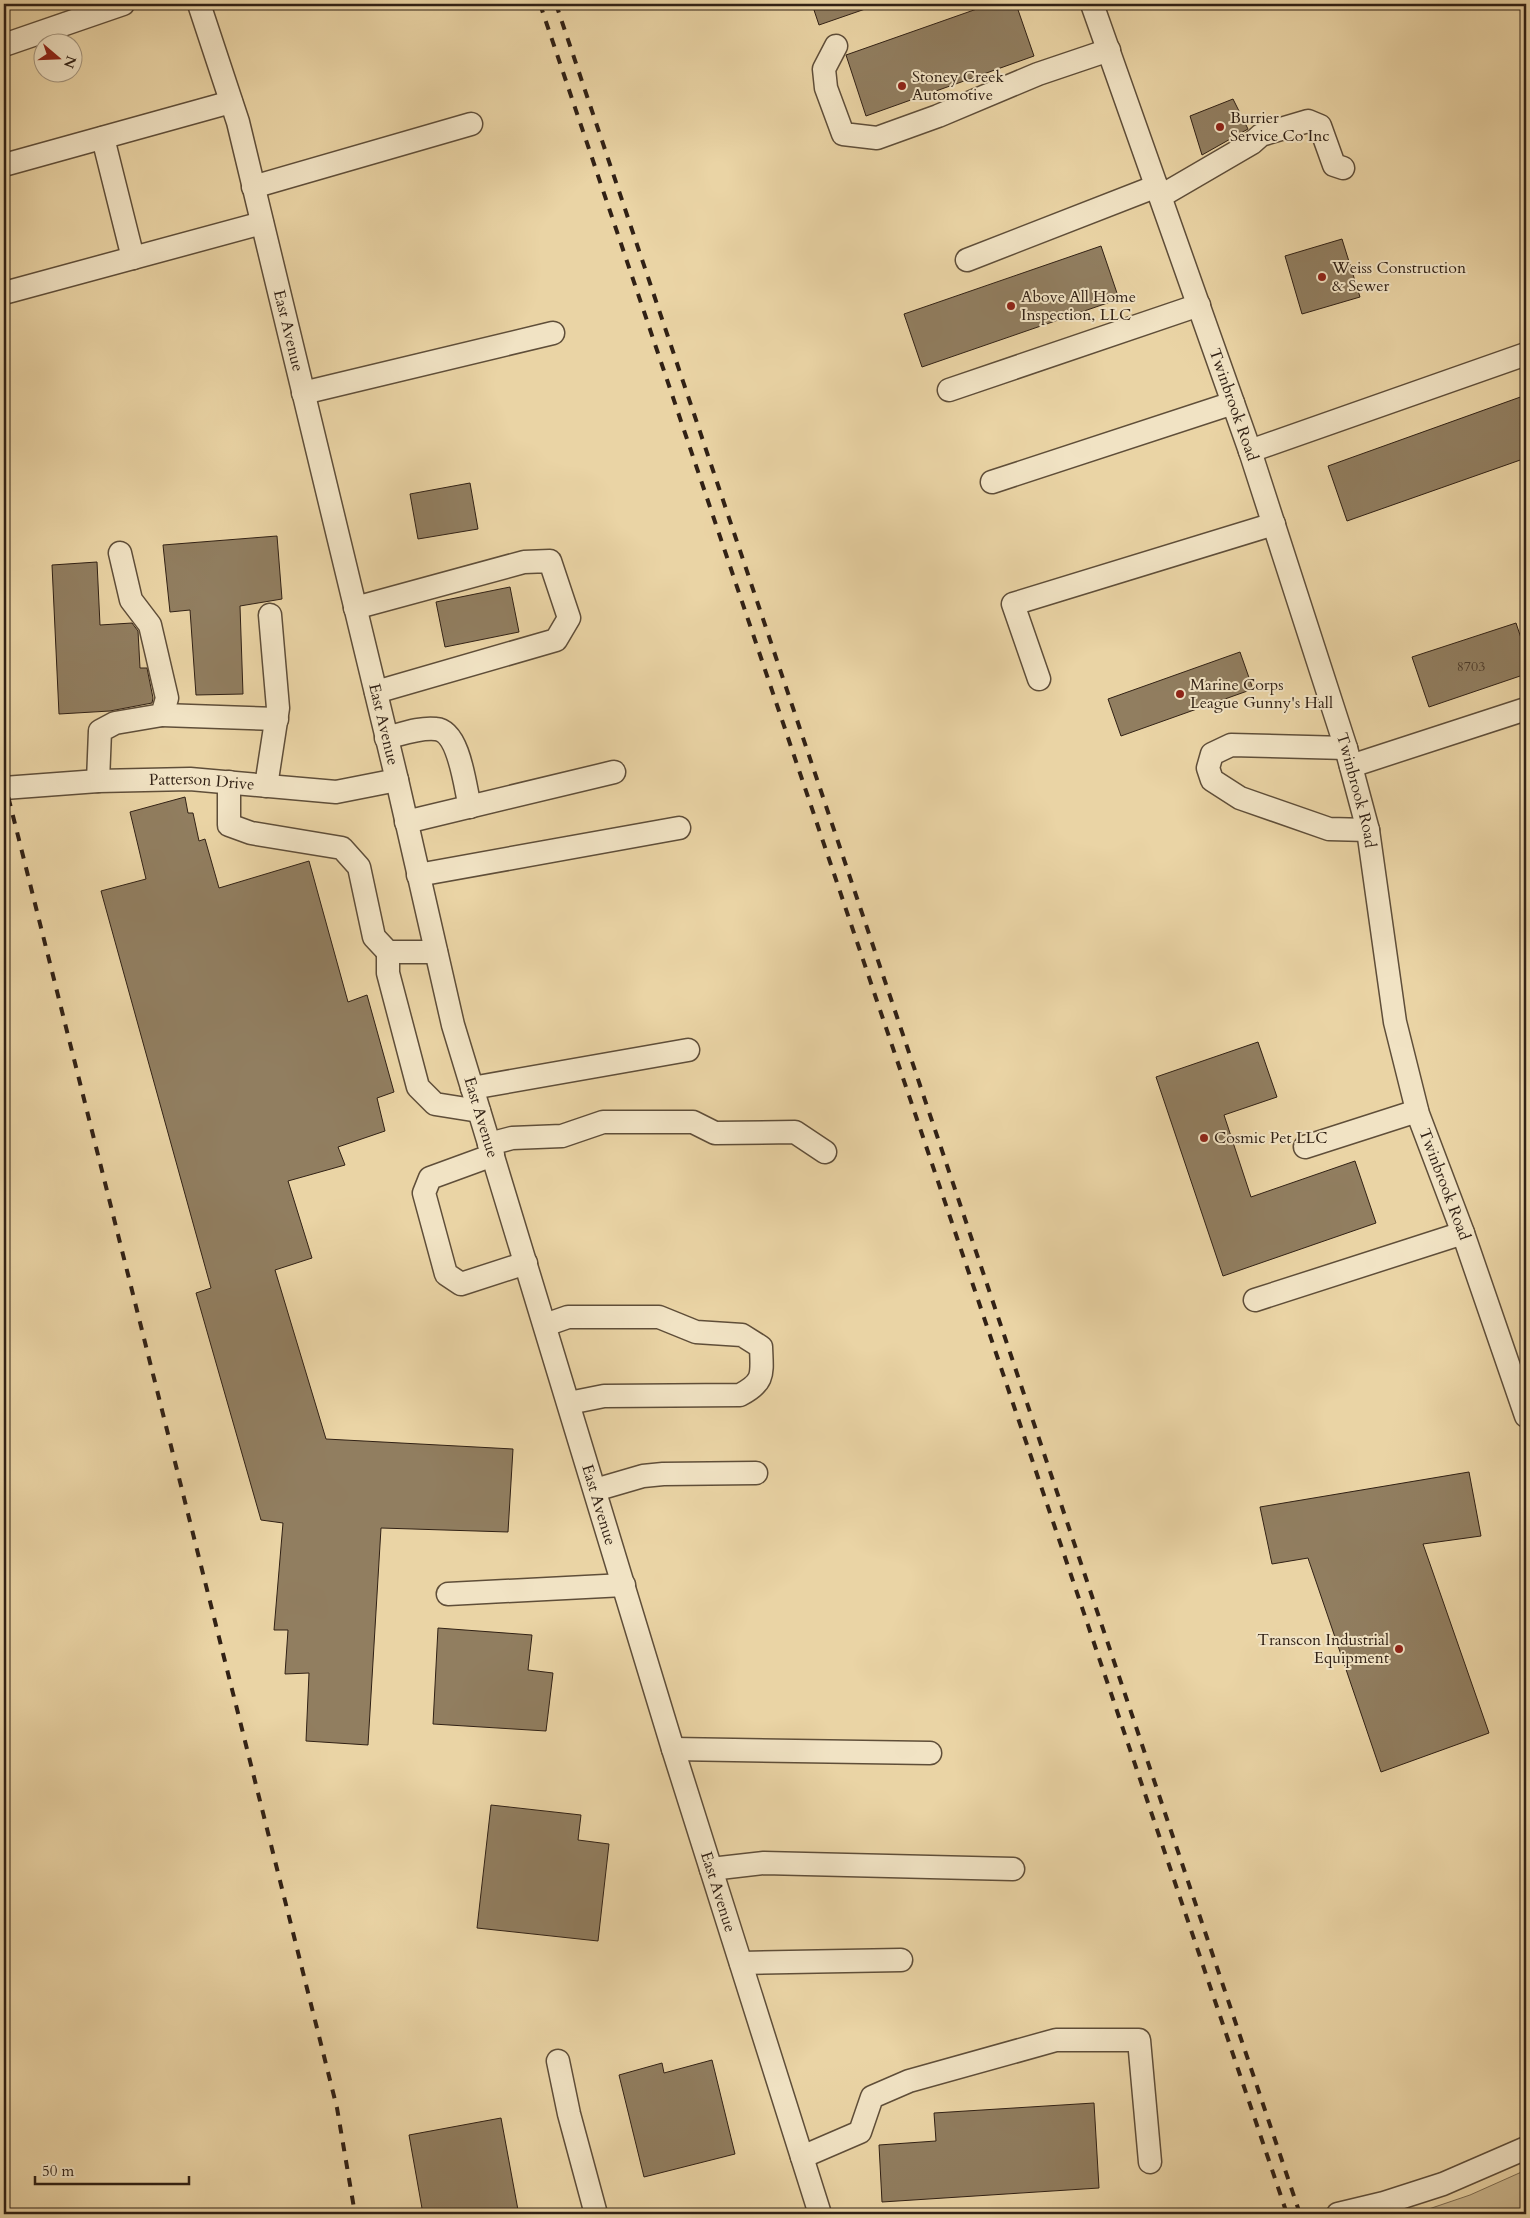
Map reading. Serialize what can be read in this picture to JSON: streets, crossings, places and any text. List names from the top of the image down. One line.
{"streets":{"street":["East Avenue","Twinbrook Road","Patterson Drive"]},"crossings":[["East Avenue","Patterson Drive"]],"places":["Stoney Creek Automotive","Burrier Service Co Inc","Weiss Construction & Sewer","Above All Home Inspection, LLC","Marine Corps League Gunny's Hall","Cosmic Pet LLC","Transcon Industrial Equipment"],"house_numbers":["8703"],"scale_bar":"50 m","north":"right"}
